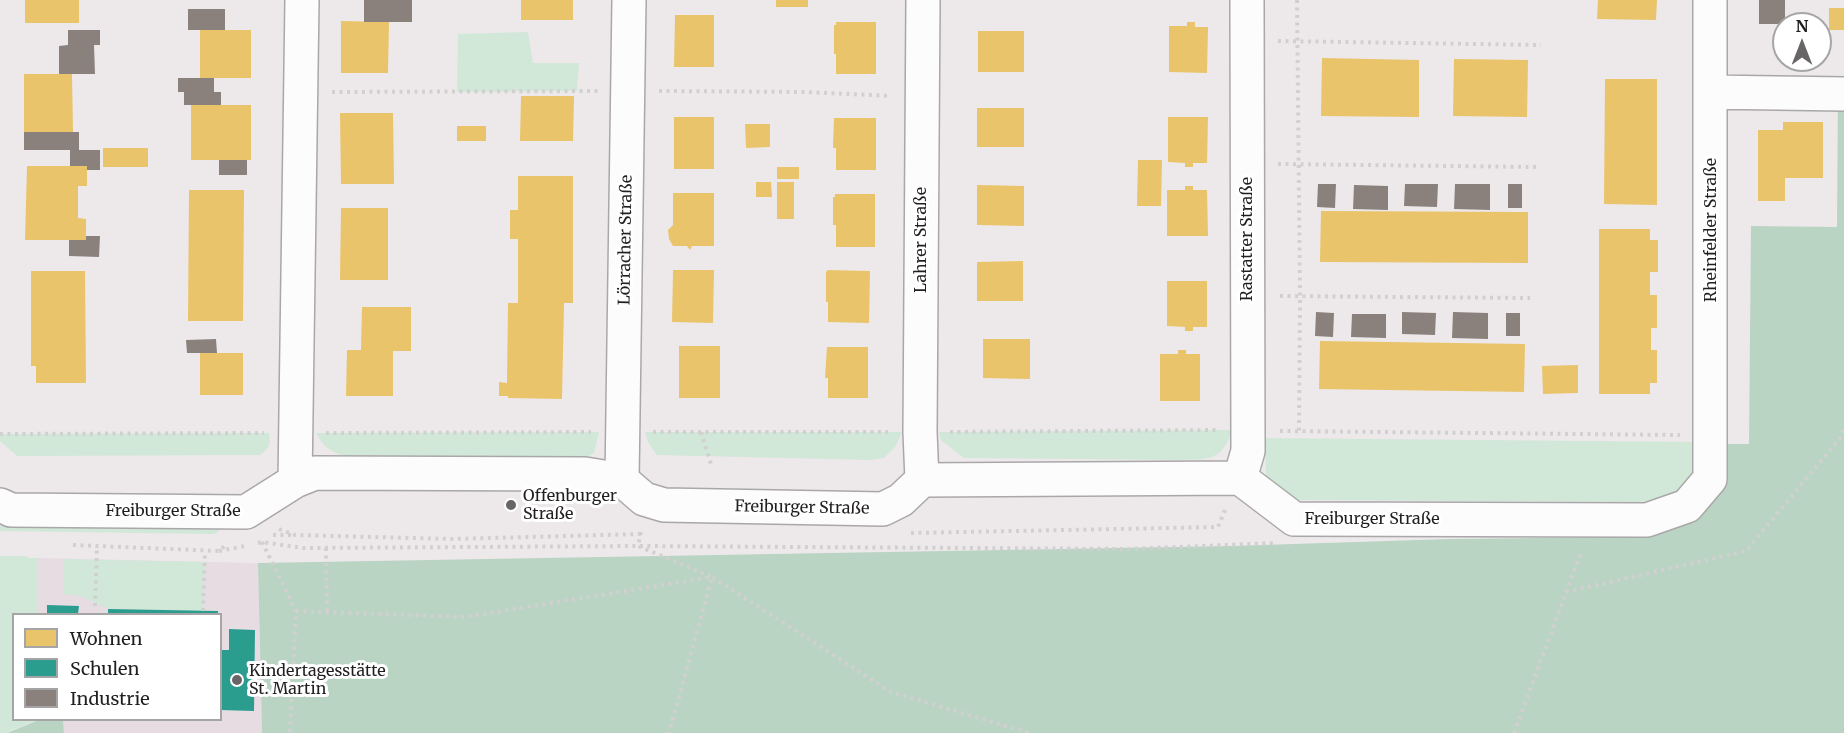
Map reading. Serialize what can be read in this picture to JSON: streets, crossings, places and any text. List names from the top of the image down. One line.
{"streets":{"street":["Rheinfelder Straße","Rastatter Straße","Lörracher Straße","Lahrer Straße","Freiburger Straße"]},"crossings":[["Rheinfelder Straße","Freiburger Straße"],["Rastatter Straße","Freiburger Straße"],["Lörracher Straße","Freiburger Straße"],["Lahrer Straße","Freiburger Straße"]],"places":["Offenburger Straße","Kindertagesstätte St. Martin"],"legend":["Wohnen","Schulen","Industrie"],"north":"top"}
